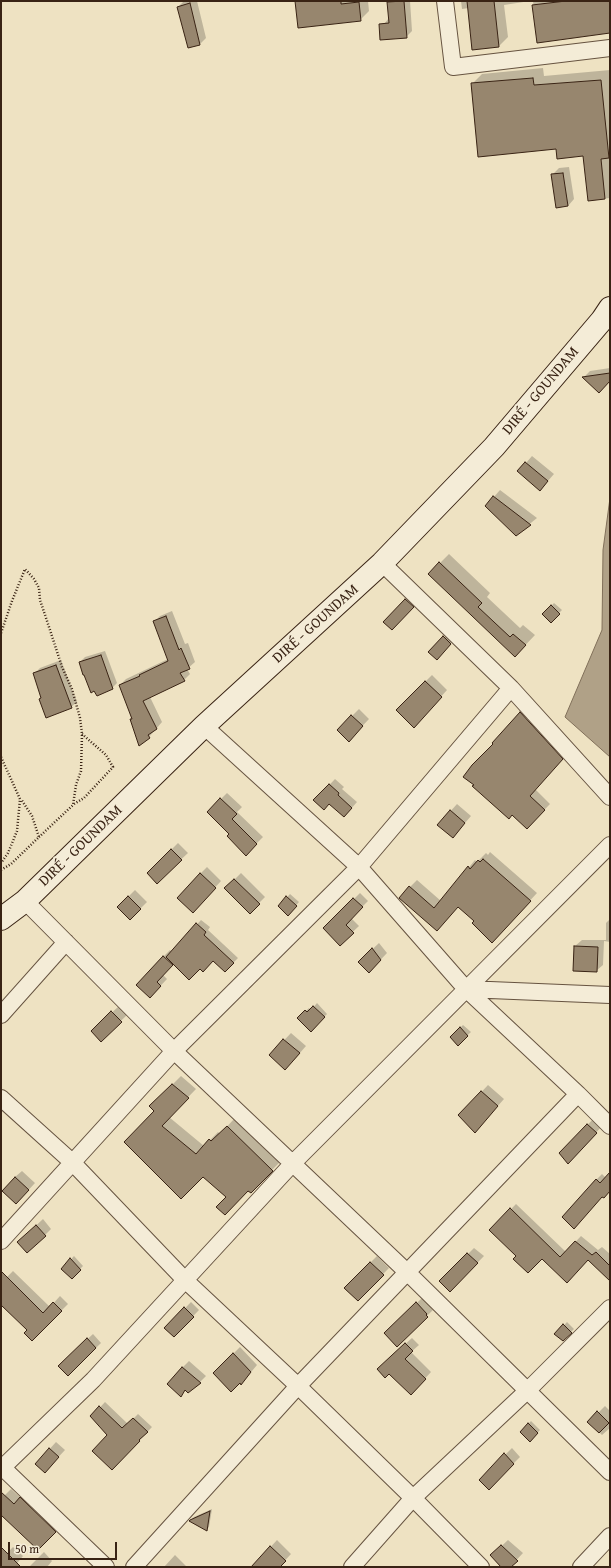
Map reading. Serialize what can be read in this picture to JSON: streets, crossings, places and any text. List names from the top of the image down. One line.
{"streets":{"main road":["DIRÉ - GOUNDAM"]},"scale_bar":"50 m"}
